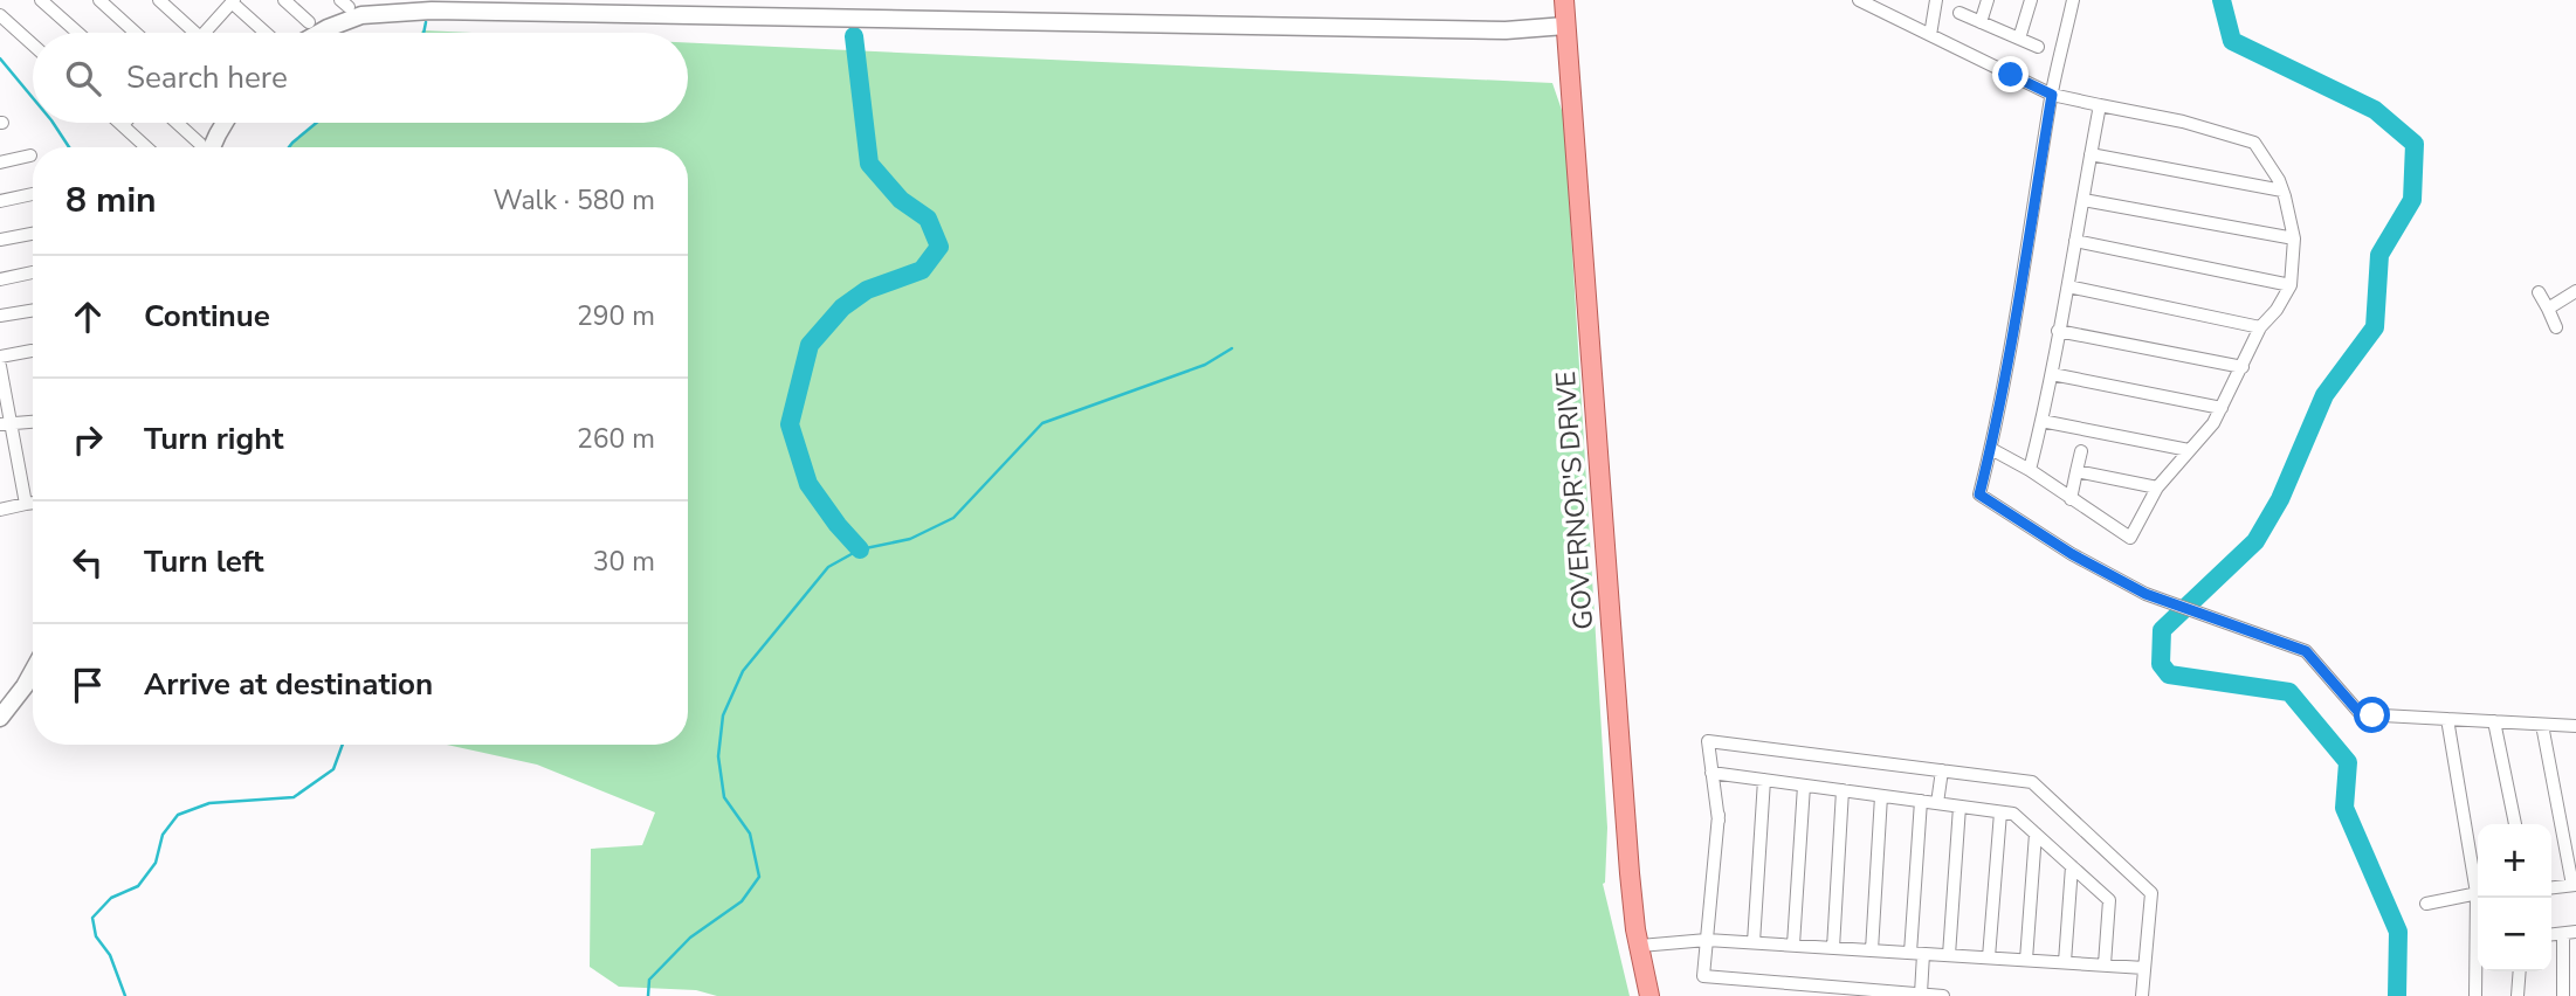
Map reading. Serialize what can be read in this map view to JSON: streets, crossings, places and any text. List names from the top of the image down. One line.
{"streets":{"main road":["GOVERNOR'S DRIVE"]},"page":{"search":"Search here","heading":["8 min","Walk · 580 m"],"list":[["Continue","290 m"],["Turn right","260 m"],["Turn left","30 m"],"Arrive at destination"],"map_buttons":["+","−"]}}
